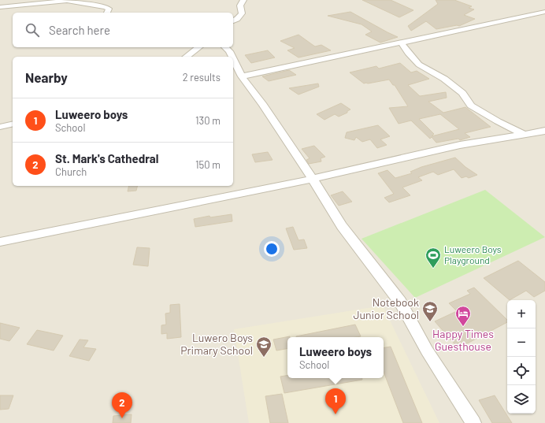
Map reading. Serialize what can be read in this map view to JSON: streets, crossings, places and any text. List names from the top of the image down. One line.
{"places":{"sports":["Luweero Boys Playground"],"school or university":["Notebook Junior School","Luwero Boys Primary School"],"hotel":["Happy Times Guesthouse"]},"page":{"search":"Search here","heading":["Nearby","2 results"],"list":[{"mark":"1","name":"Luweero boys","note":"School","value":"130 m"},{"mark":"2","name":"St. Mark's Cathedral","note":"Church","value":"150 m"}],"map_buttons":["+","−"],"popup":["Luweero boys","School"],"pins":["1","2"]}}
